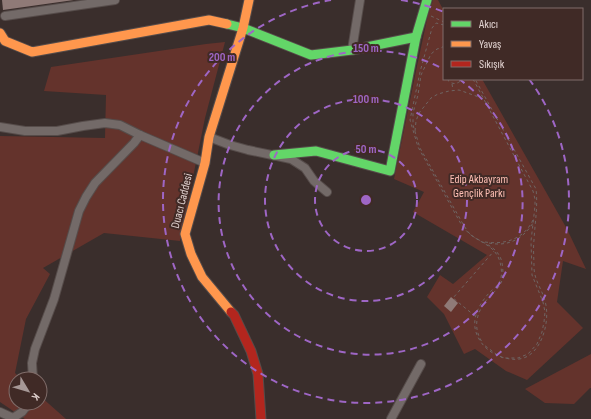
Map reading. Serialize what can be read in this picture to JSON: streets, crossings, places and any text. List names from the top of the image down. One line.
{"streets":{"street":["Duacı Caddesi"]},"parks":["Edip Akbayram Gençlik Parkı"],"legend":["Akıcı","Yavaş","Sıkışık"],"north":"bottom right","rings":["150 m","200 m","100 m","50 m"]}
